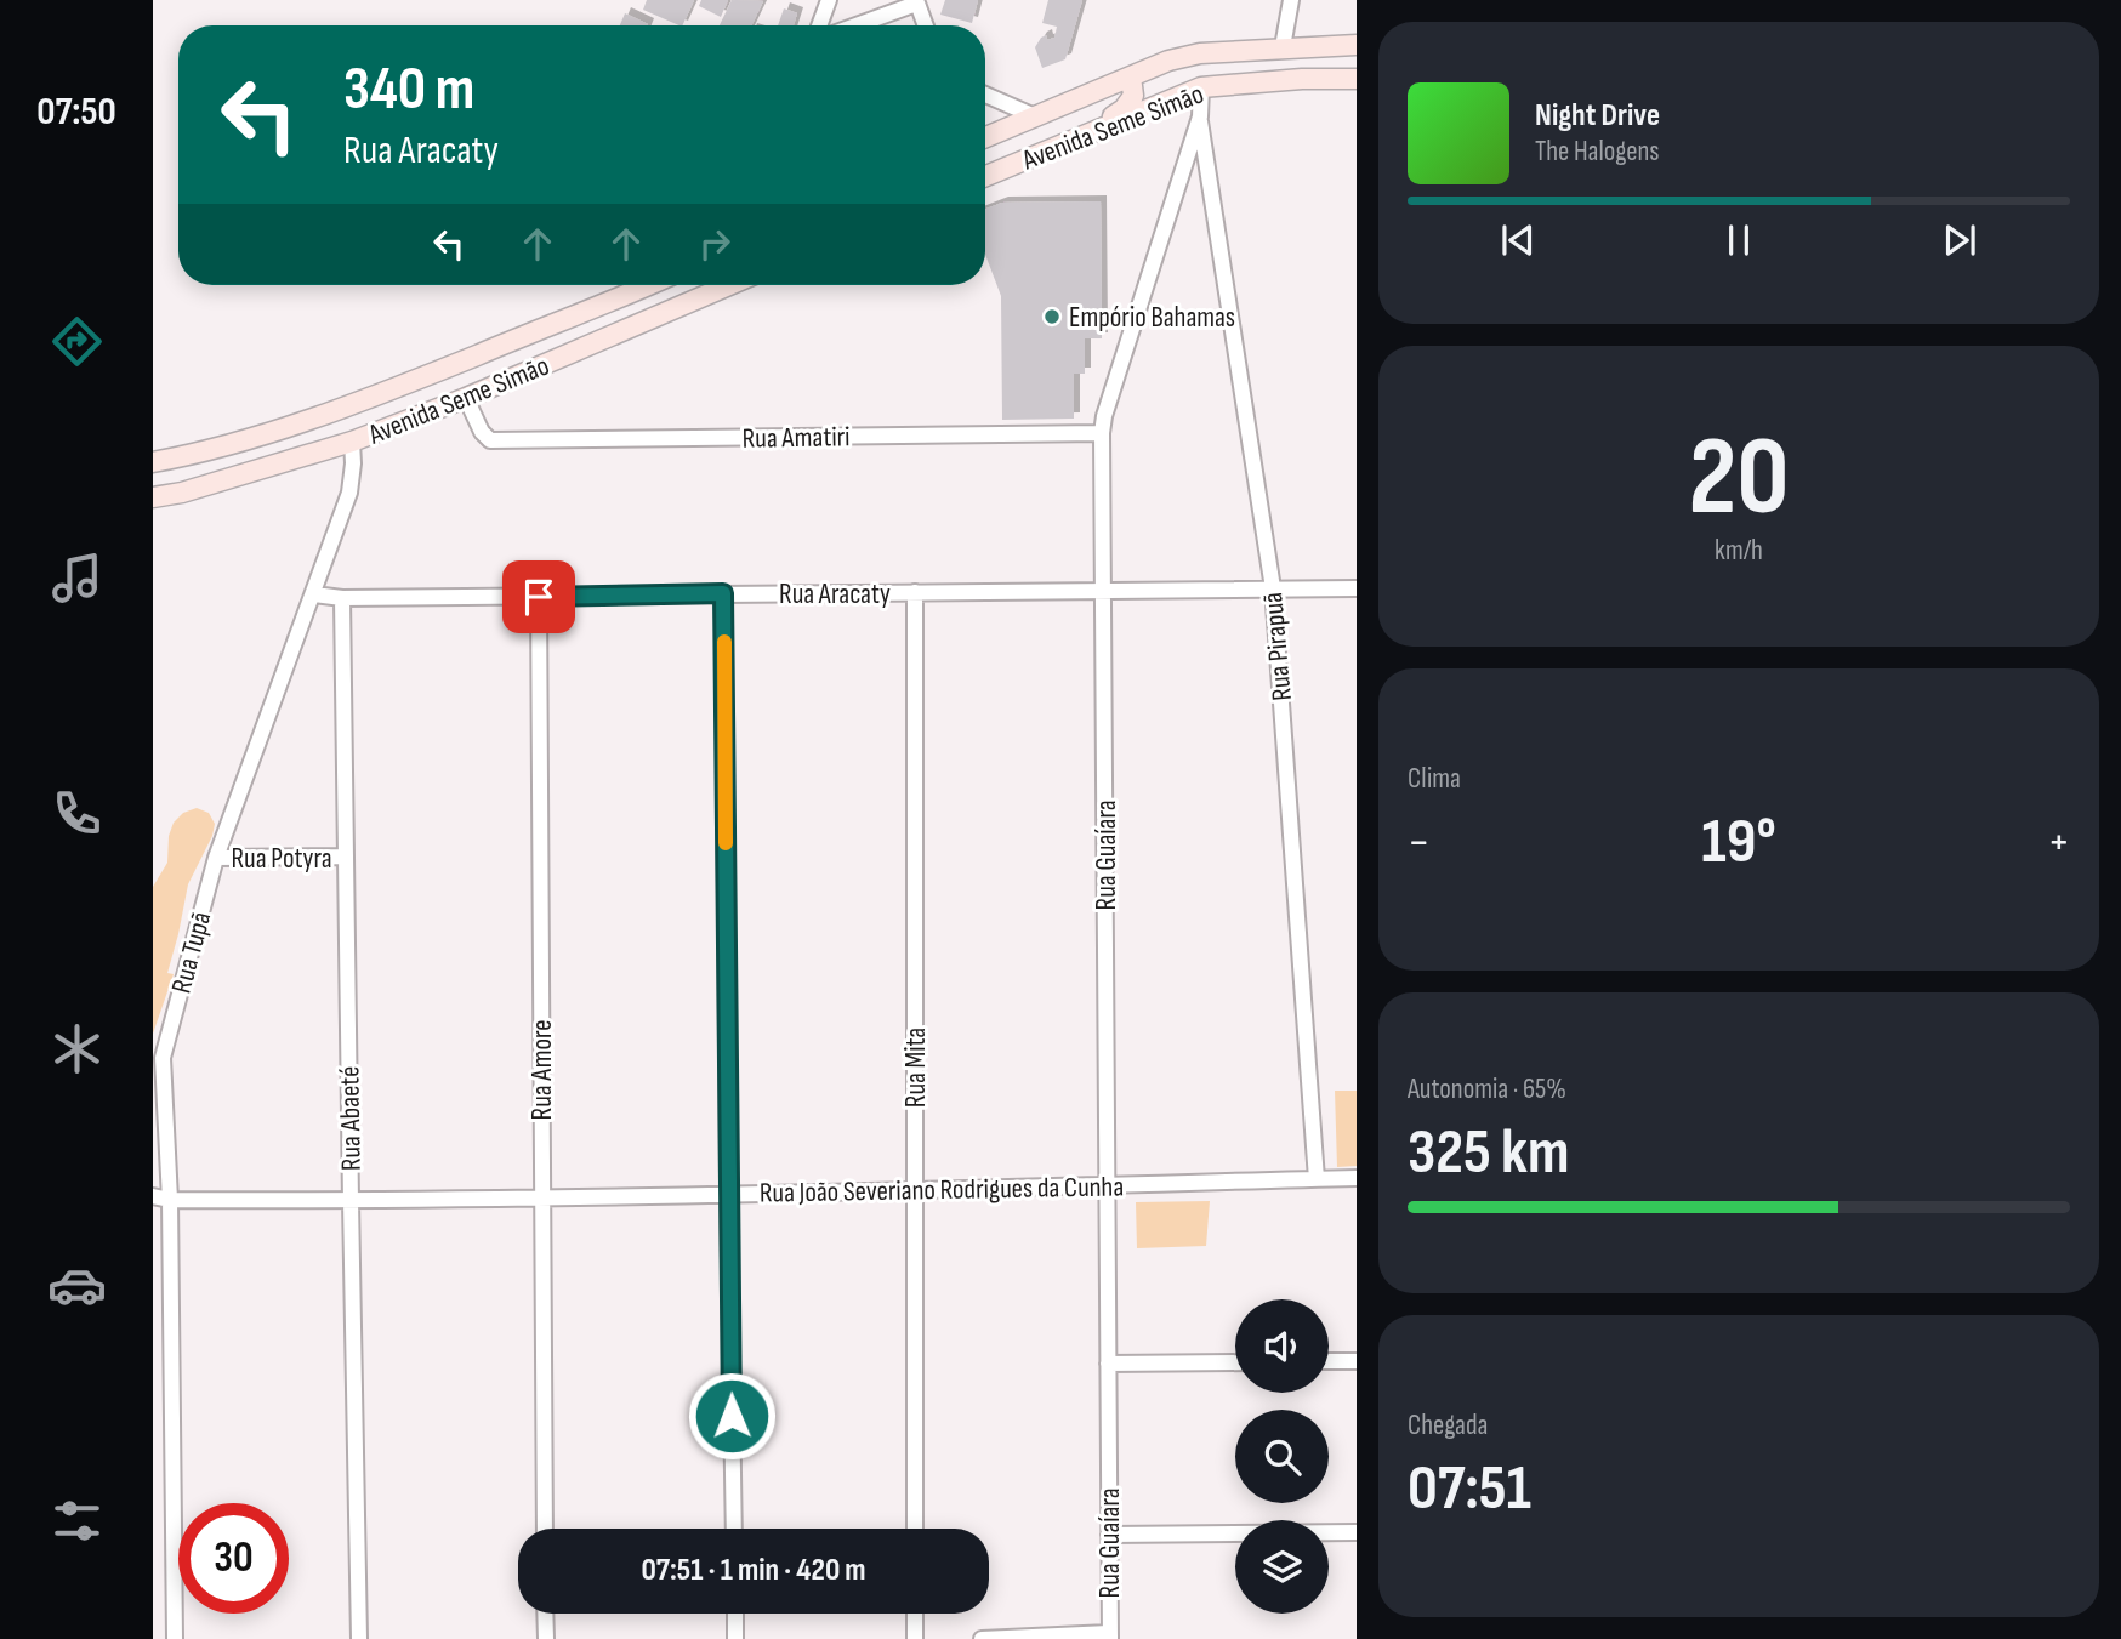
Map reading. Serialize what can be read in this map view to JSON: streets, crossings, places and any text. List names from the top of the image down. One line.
{"streets":{"main road":["Avenida Seme Simão"],"street":["Rua Amatiri","Rua Aracaty","Rua Pirapuã","Rua Guaíara","Rua Potyra","Rua Tupã","Rua Mita","Rua Amore","Rua Abaeté","Rua João Severiano Rodrigues da Cunha"]},"crossings":[["Avenida Seme Simão","Rua Amatiri"],["Avenida Seme Simão","Rua Guaíara"],["Avenida Seme Simão","Rua Tupã"],["Rua Amatiri","Rua Guaíara"],["Rua Aracaty","Rua Pirapuã"],["Rua Aracaty","Rua Guaíara"],["Rua Aracaty","Rua Tupã"],["Rua Aracaty","Rua Mita"],["Rua Aracaty","Rua Amore"],["Rua Aracaty","Rua Abaeté"],["Rua Pirapuã","Rua Guaíara"],["Rua Pirapuã","Rua João Severiano Rodrigues da Cunha"],["Rua Guaíara","Rua João Severiano Rodrigues da Cunha"],["Rua Potyra","Rua Tupã"],["Rua Potyra","Rua Abaeté"],["Rua Tupã","Rua João Severiano Rodrigues da Cunha"],["Rua Mita","Rua João Severiano Rodrigues da Cunha"],["Rua Amore","Rua João Severiano Rodrigues da Cunha"],["Rua Abaeté","Rua João Severiano Rodrigues da Cunha"]],"places":["Empório Bahamas"],"page":{"tabs":"07:50","turn":["340 m","Rua Aracaty"],"song":["Night Drive","The Halogens"],"tile":[["20","km/h"],"Clima",["Autonomia · 65%","325 km"],["Chegada","07:51"]],"heat":["−","19°","+"],"limit":"30","trip":"07:51 · 1 min · 420 m"}}
